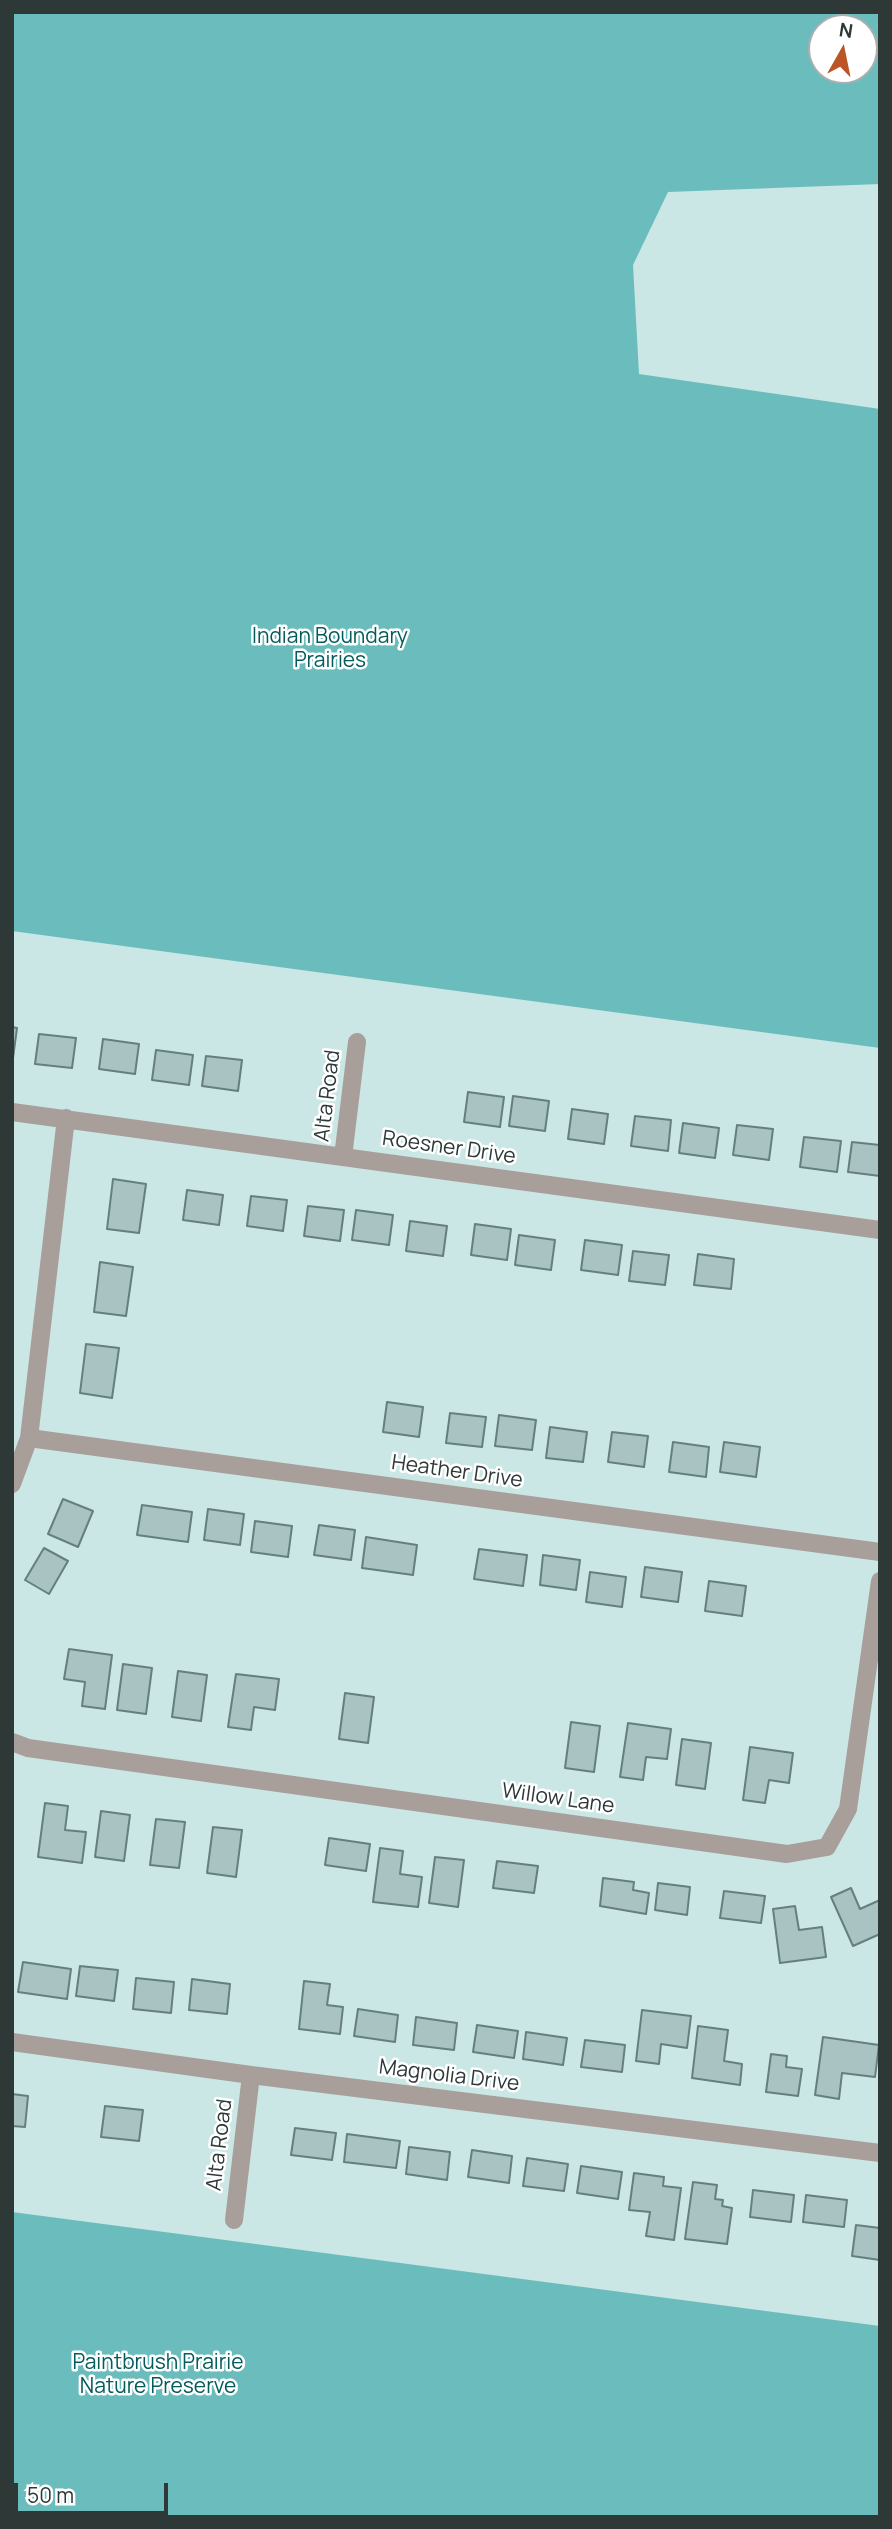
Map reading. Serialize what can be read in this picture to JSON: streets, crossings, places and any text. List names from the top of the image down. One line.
{"streets":{"street":["Alta Road","Roesner Drive","Heather Drive","Willow Lane","Magnolia Drive"]},"crossings":[["Alta Road","Roesner Drive"],["Alta Road","Magnolia Drive"]],"parks":["Indian Boundary Prairies","Paintbrush Prairie Nature Preserve"],"scale_bar":"50 m","north":"top"}
